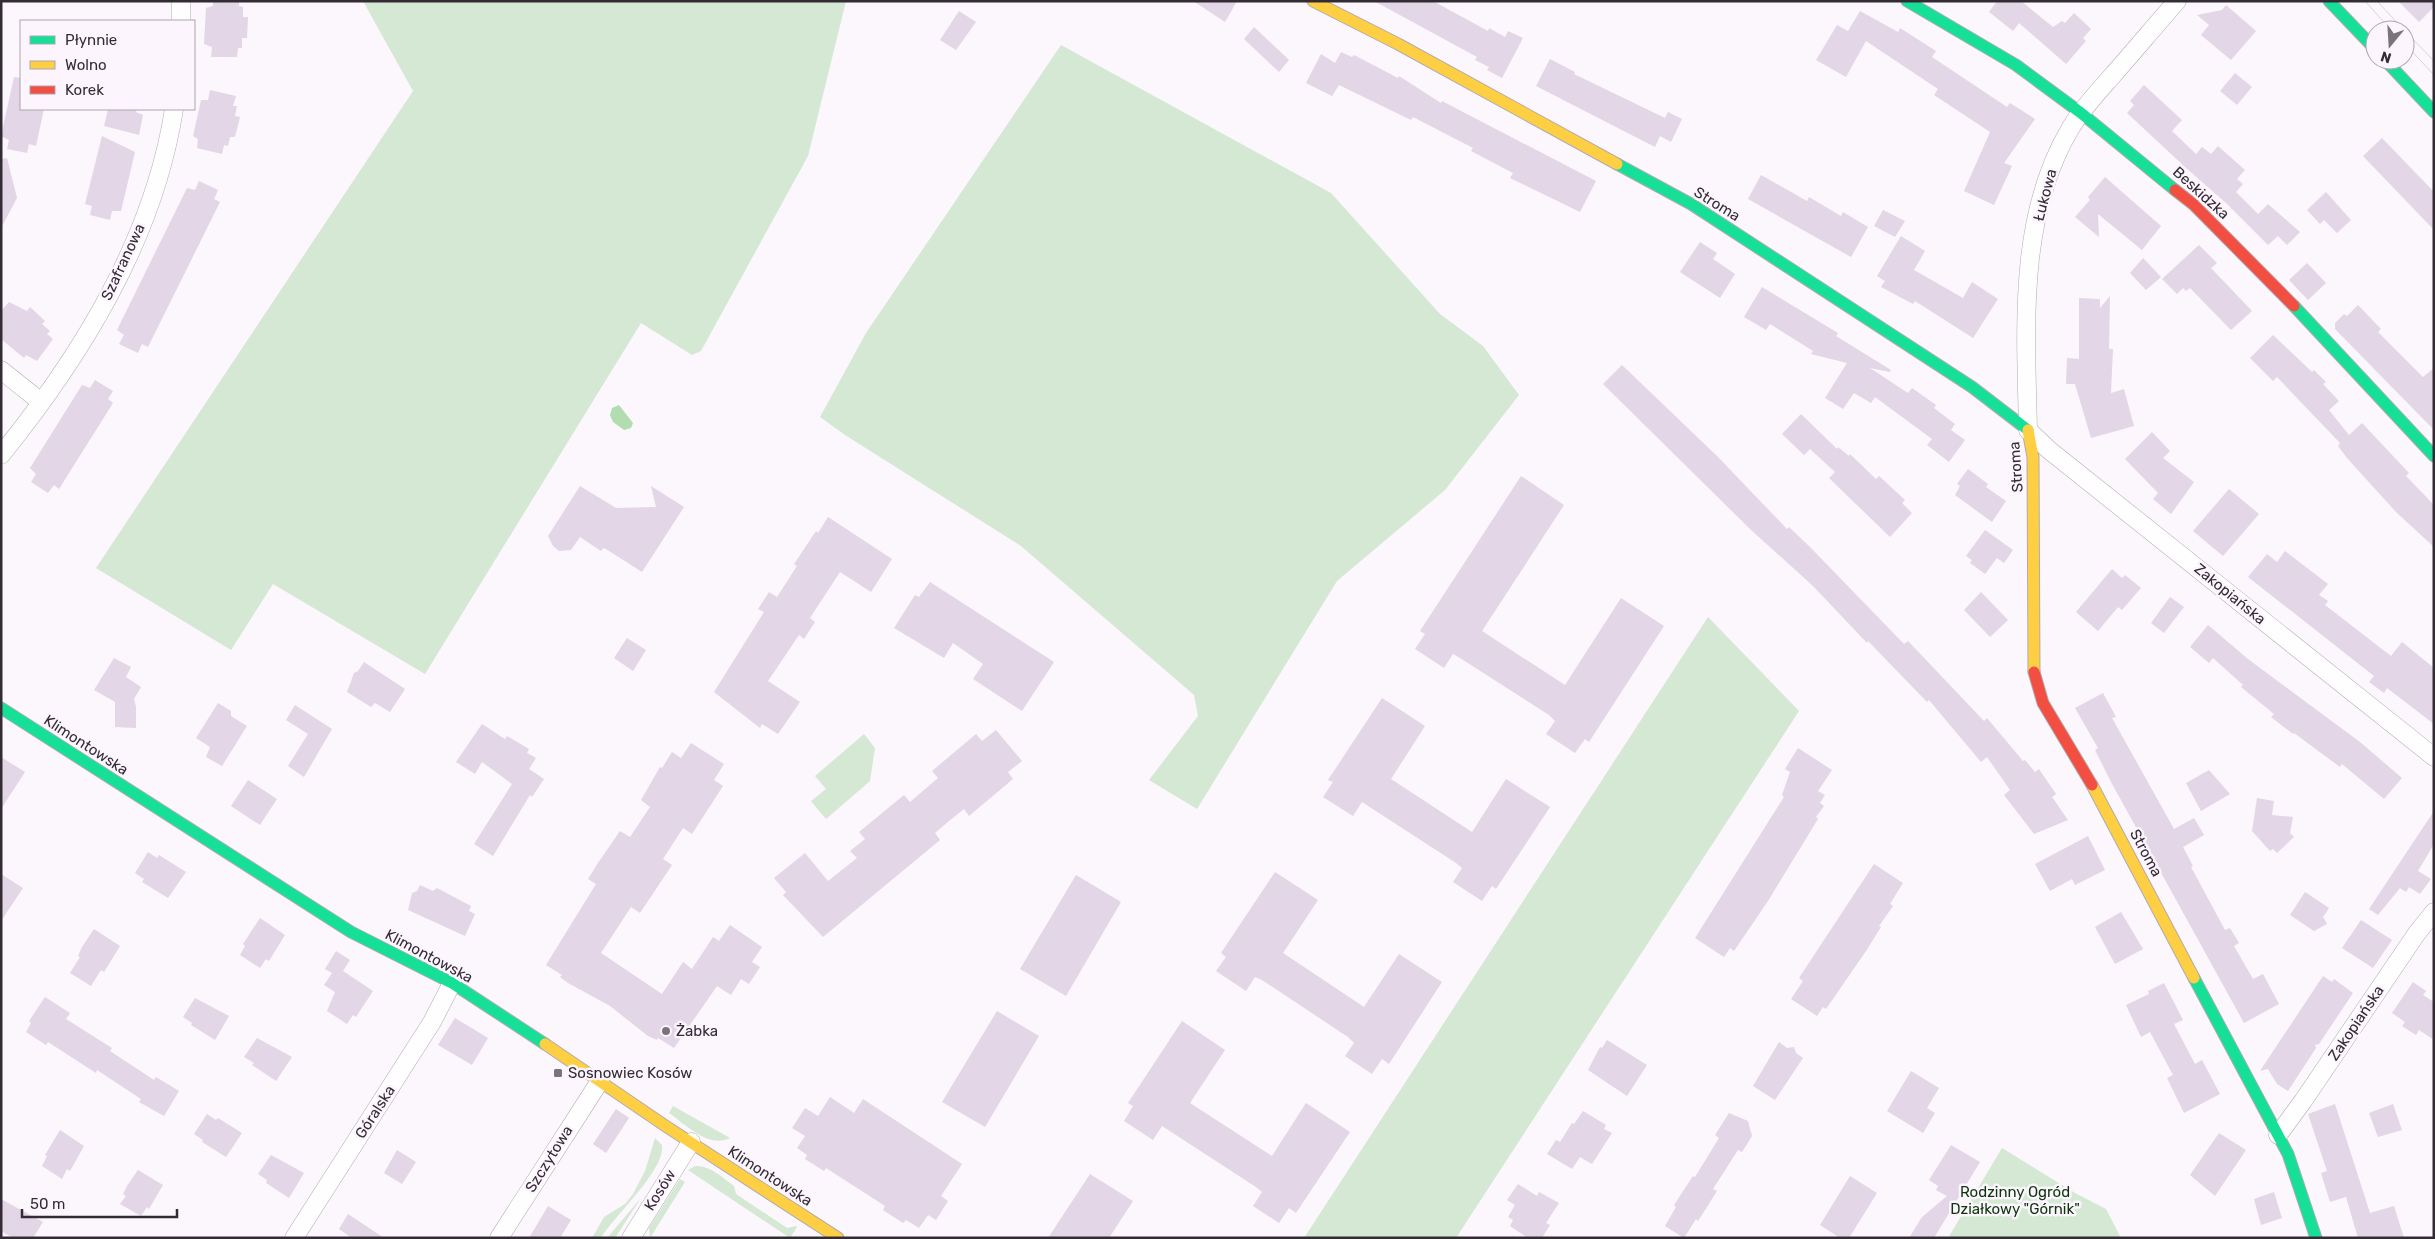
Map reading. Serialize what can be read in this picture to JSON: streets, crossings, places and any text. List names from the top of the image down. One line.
{"streets":{"street":["Beskidzka","Łukowa","Stroma","Szafranowa","Zakopiańska","Klimontowska","Góralska","Szczytowa","Kosów"]},"crossings":[["Beskidzka","Łukowa"],["Łukowa","Stroma"],["Łukowa","Zakopiańska"],["Stroma","Zakopiańska"],["Klimontowska","Góralska"],["Klimontowska","Szczytowa"],["Klimontowska","Kosów"]],"parks":["Rodzinny Ogród Działkowy \"Górnik\""],"places":{"other":["Żabka"],"transit":["Sosnowiec Kosów"]},"legend":["Płynnie","Wolno","Korek"],"scale_bar":"50 m","north":"bottom"}
